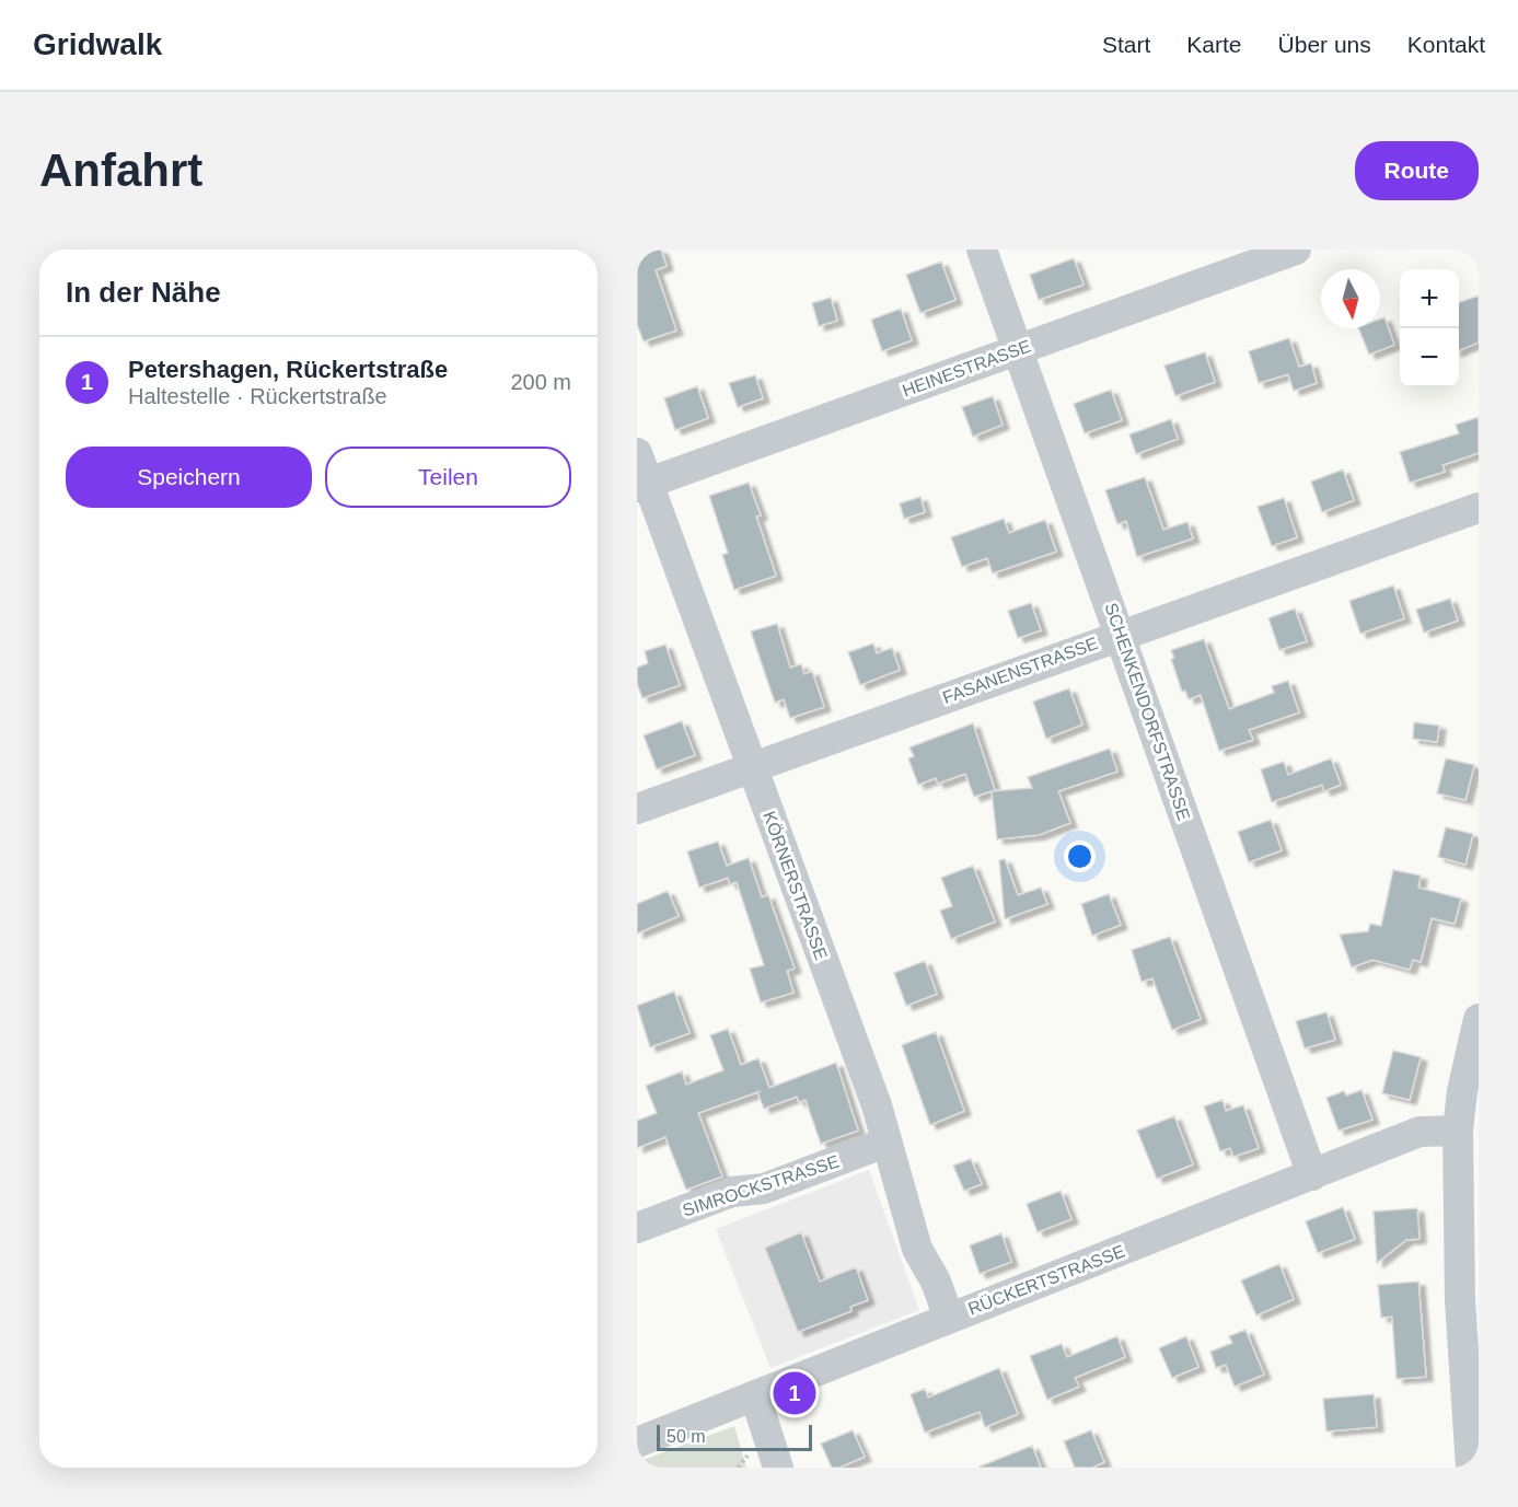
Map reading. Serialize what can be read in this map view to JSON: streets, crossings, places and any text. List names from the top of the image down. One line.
{"streets":{"street":["HEINESTRASSE","FASANENSTRASSE","SCHENKENDORFSTRASSE","KÖRNERSTRASSE","SIMROCKSTRASSE","RÜCKERTSTRASSE"]},"crossings":[["HEINESTRASSE","SCHENKENDORFSTRASSE"],["HEINESTRASSE","KÖRNERSTRASSE"],["FASANENSTRASSE","SCHENKENDORFSTRASSE"],["FASANENSTRASSE","KÖRNERSTRASSE"],["SCHENKENDORFSTRASSE","RÜCKERTSTRASSE"],["KÖRNERSTRASSE","SIMROCKSTRASSE"],["KÖRNERSTRASSE","RÜCKERTSTRASSE"]],"scale_bar":"50 m","north":"bottom","page":{"header":"Gridwalk","nav":["Start","Karte","Über uns","Kontakt"],"buttons":["Route",["Speichern","Teilen"]],"title":"Anfahrt","heading":"In der Nähe","map_buttons":["+","−"],"list":[{"mark":"1","name":"Petershagen, Rückertstraße","note":"Haltestelle · Rückertstraße","value":"200 m"}],"pins":"1","scale":"50 m"}}
